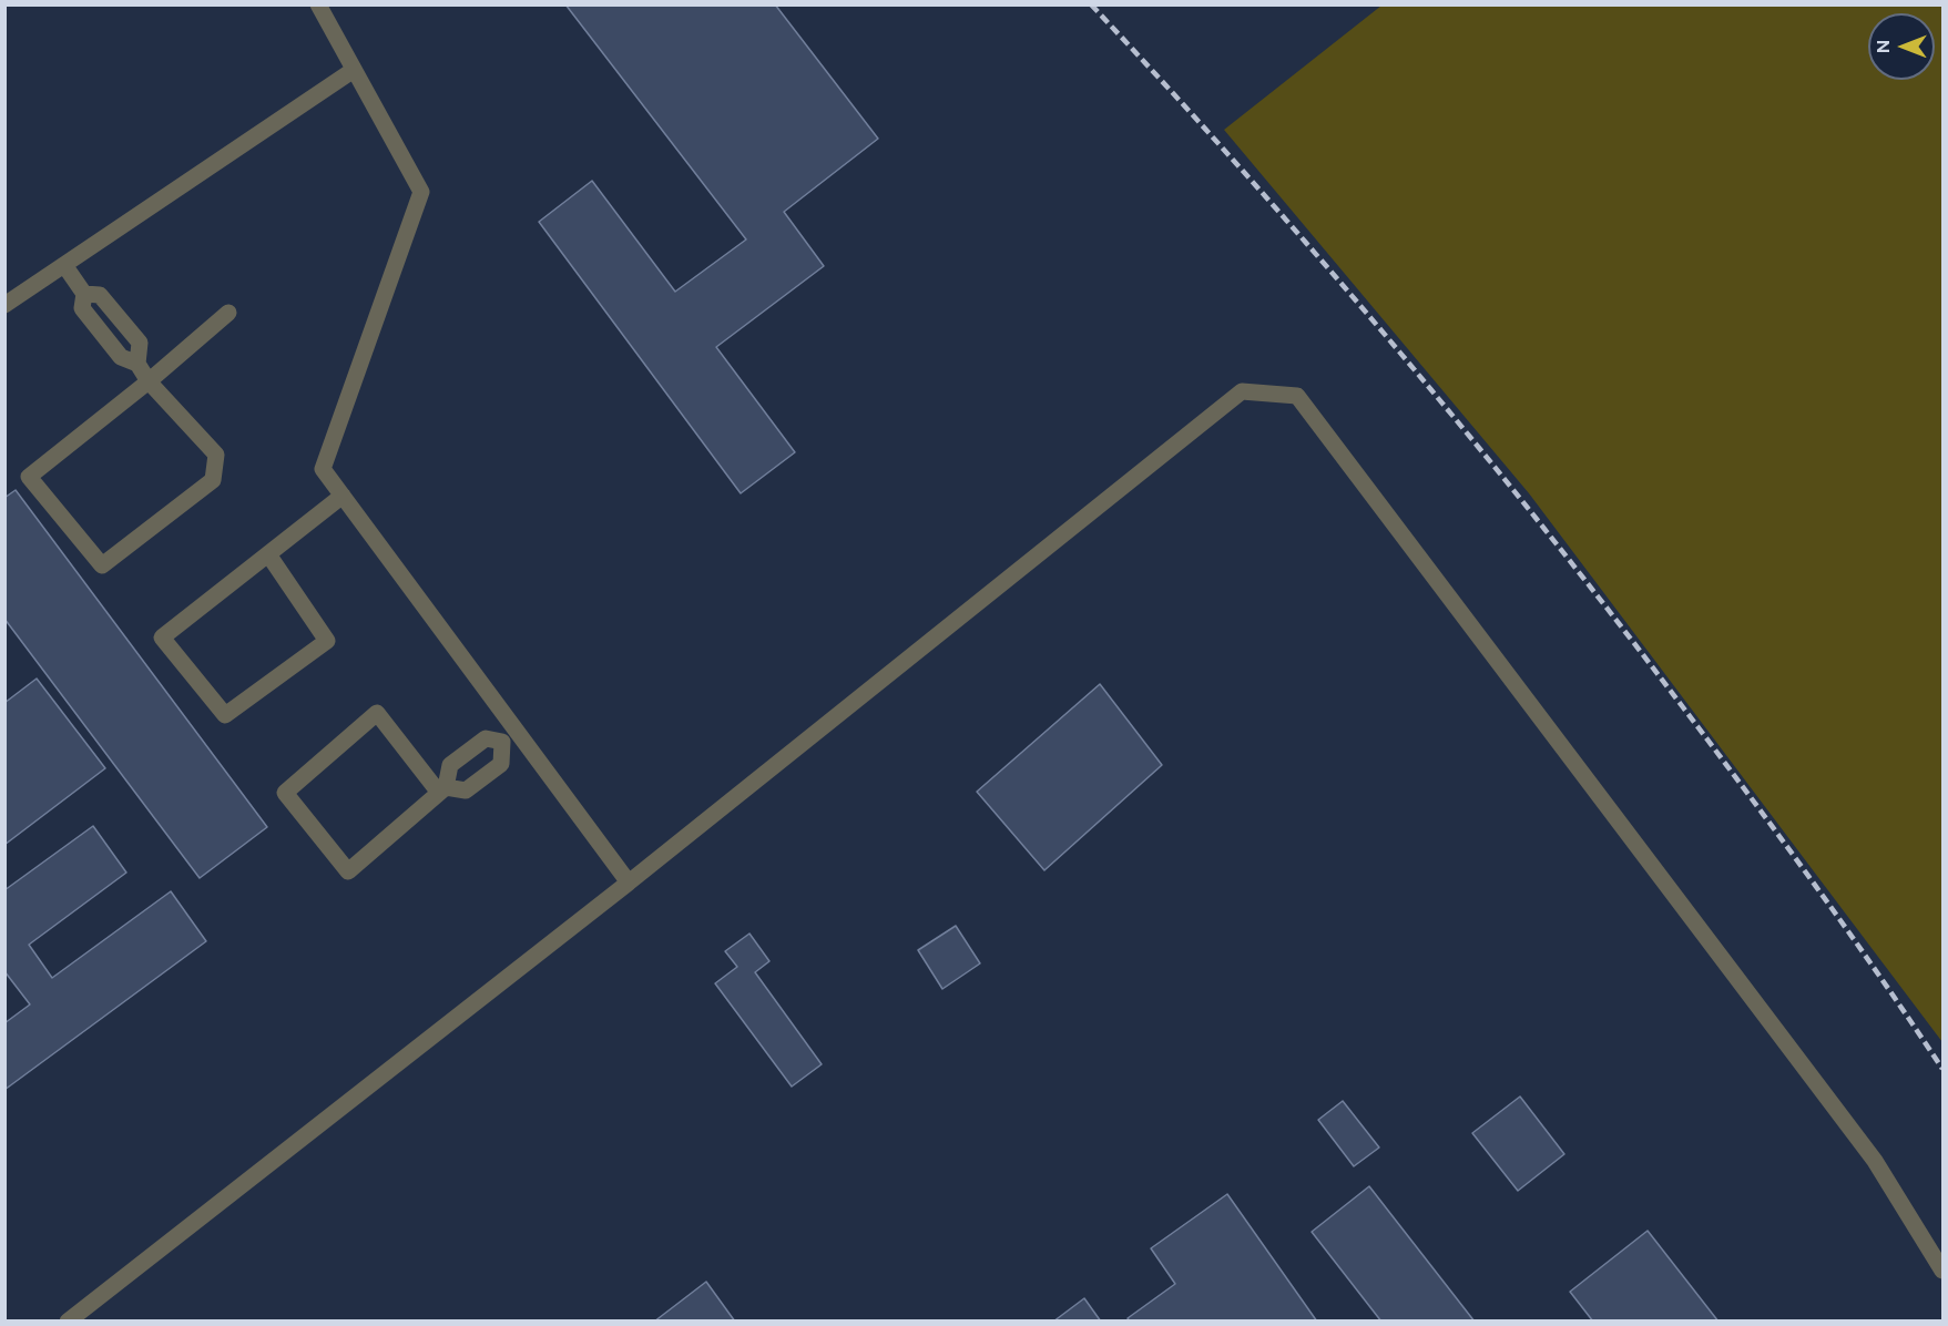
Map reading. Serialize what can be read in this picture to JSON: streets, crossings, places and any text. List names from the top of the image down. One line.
{"north":"left"}
